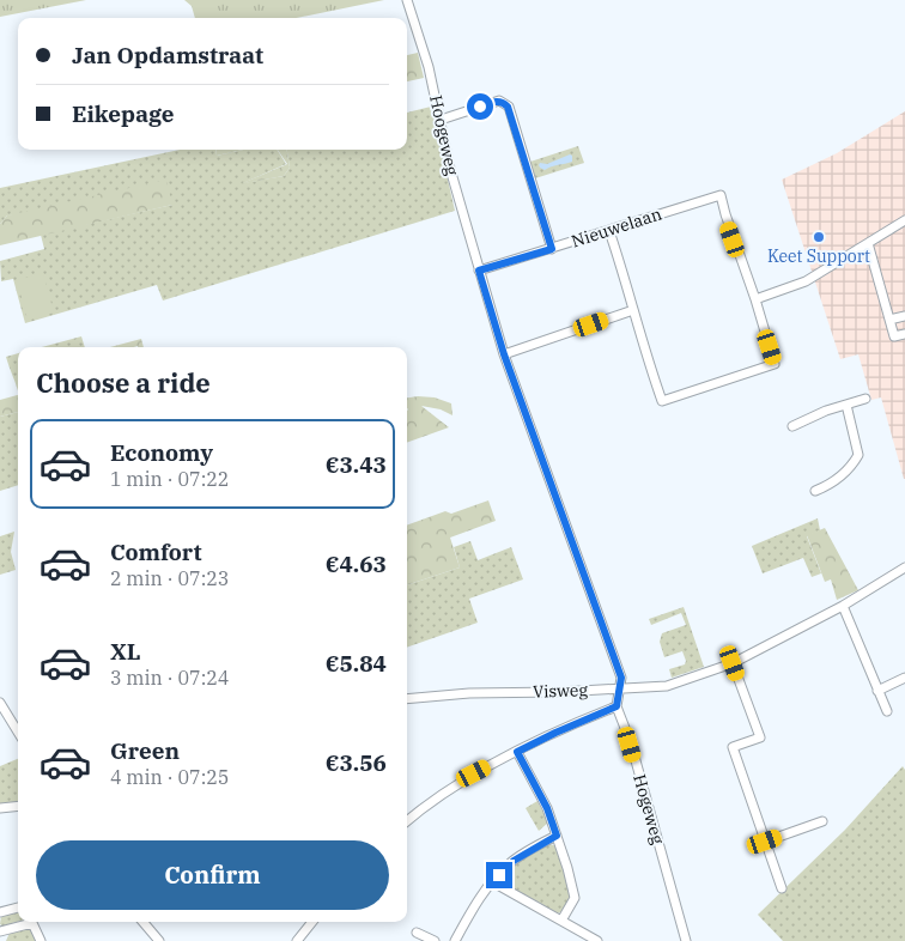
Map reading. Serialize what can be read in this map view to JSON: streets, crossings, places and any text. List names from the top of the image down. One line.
{"streets":{"street":["Hoogeweg","Nieuwelaan","Visweg","Hogeweg"]},"crossings":[["Hoogeweg","Nieuwelaan"]],"places":["Keet Support"],"page":{"banner":["Jan Opdamstraat","Eikepage"],"heading":"Choose a ride","list":[{"name":"Economy","note":"1 min · 07:22","value":"€3.43"},{"name":"Comfort","note":"2 min · 07:23","value":"€4.63"},{"name":"XL","note":"3 min · 07:24","value":"€5.84"},{"name":"Green","note":"4 min · 07:25","value":"€3.56"}],"buttons":"Confirm"}}
